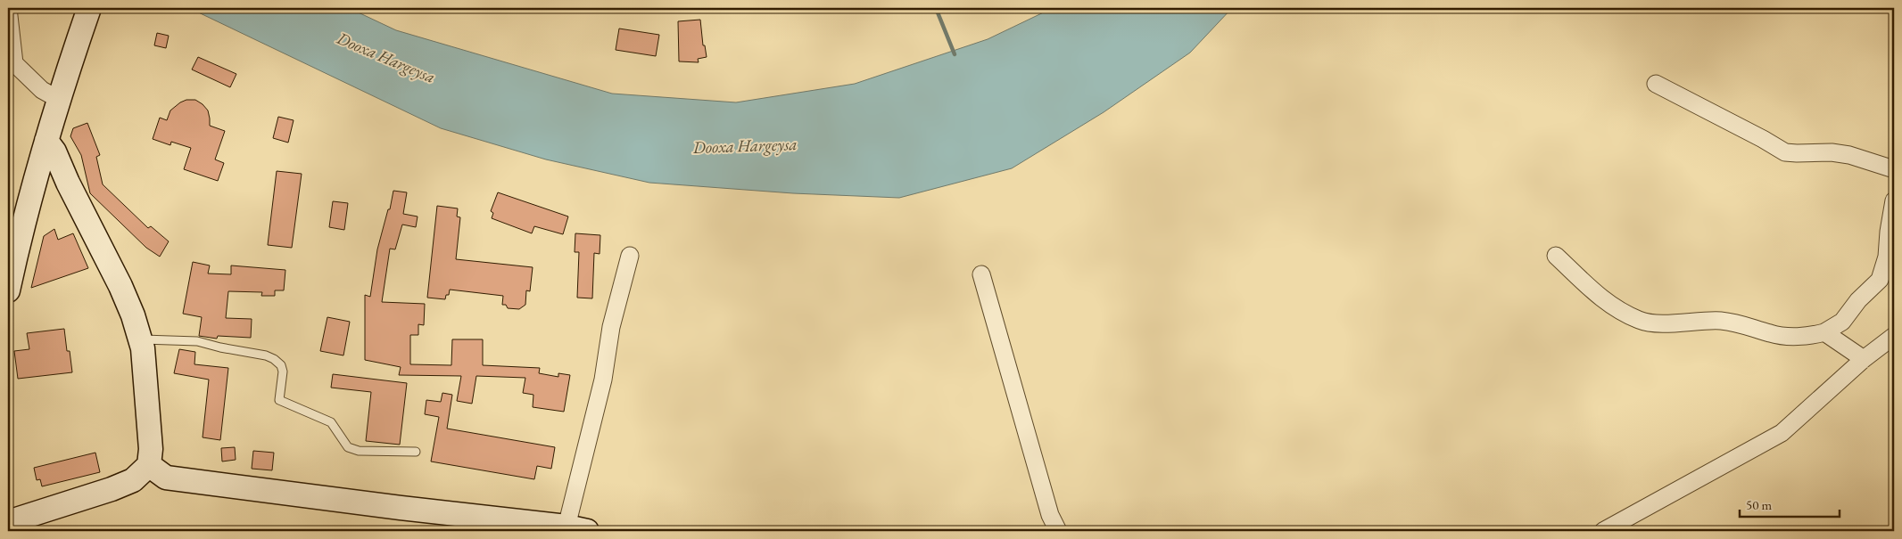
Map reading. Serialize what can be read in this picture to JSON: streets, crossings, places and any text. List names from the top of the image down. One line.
{"water":["Dooxa Hargeysa"],"scale_bar":"50 m"}
